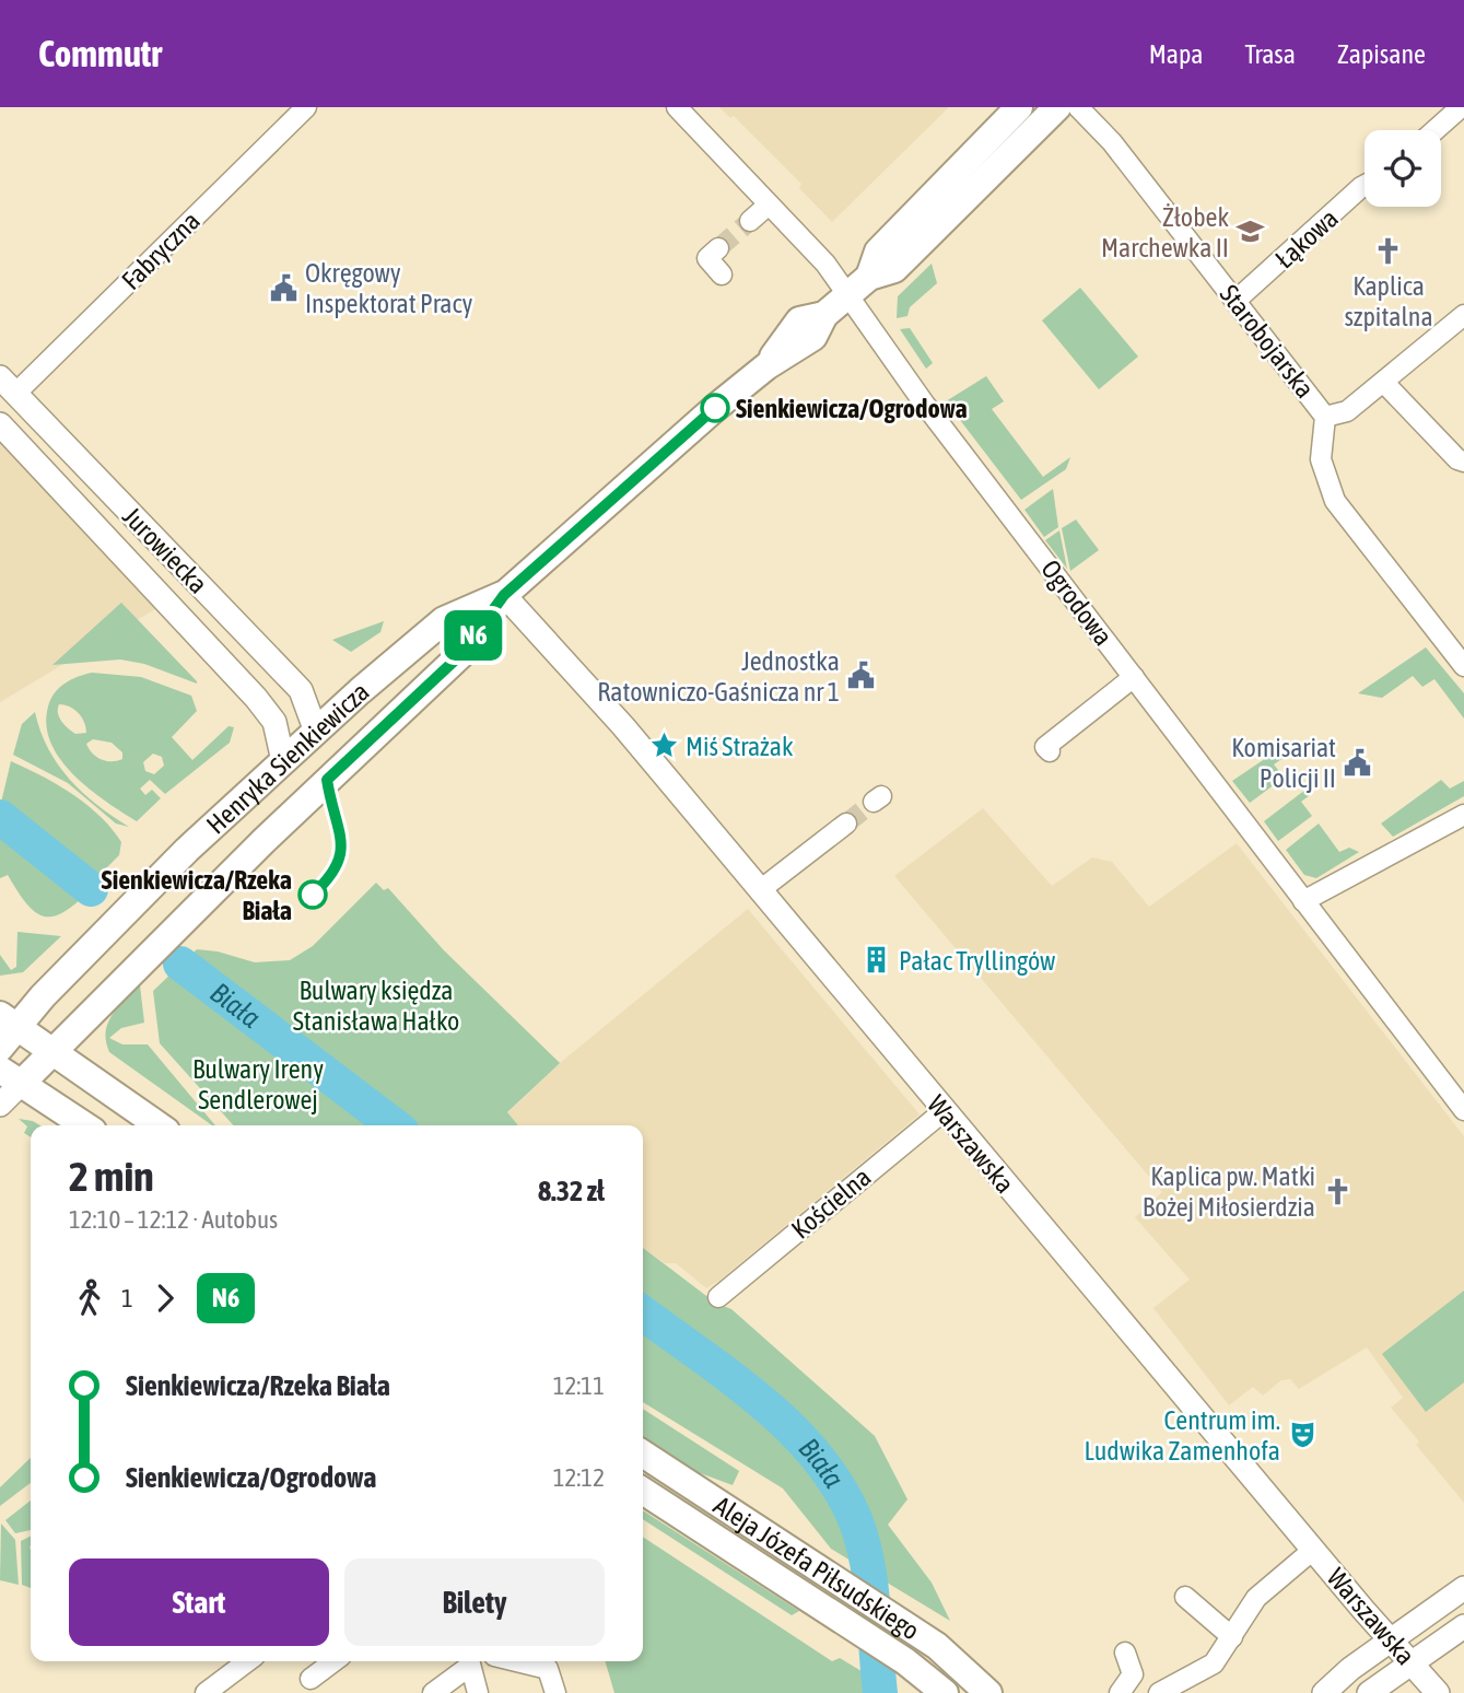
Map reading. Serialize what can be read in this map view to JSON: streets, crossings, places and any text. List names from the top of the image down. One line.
{"streets":{"main road":["Henryka Sienkiewicza","Aleja Józefa Piłsudskiego"],"street":["Łąkowa","Fabryczna","Starobojarska","Jurowiecka","Ogrodowa","Warszawska","Kościelna"]},"crossings":[["Łąkowa","Starobojarska"],["Fabryczna","Jurowiecka"],["Jurowiecka","Henryka Sienkiewicza"],["Ogrodowa","Henryka Sienkiewicza"],["Henryka Sienkiewicza","Warszawska"],["Warszawska","Kościelna"]],"water":["Biała"],"parks":["Bulwary księdza Stanisława Hałko","Bulwary Ireny Sendlerowej"],"places":{"school or university":["Żłobek Marchewka II"],"church":["Kaplica szpitalna","Kaplica pw. Matki Bożej Miłosierdzia"],"public building":["Okręgowy Inspektorat Pracy","Jednostka Ratowniczo-Gaśnicza nr 1","Komisariat Policji II"],"other":["Sienkiewicza/Ogrodowa","Sienkiewicza/Rzeka Biała"],"place":["Miś Strażak"],"building":["Pałac Tryllingów"],"theatre":["Centrum im. Ludwika Zamenhofa"]},"lines":["bus line N6"],"page":{"header":"Commutr","nav":["Mapa","Trasa","Zapisane"],"on_map":"N6","heading":["2 min","12:10 – 12:12 · Autobus","8.32 zł"],"legs":["1","N6"],"list":[{"name":"Sienkiewicza/Rzeka Biała","value":"12:11"},{"name":"Sienkiewicza/Ogrodowa","value":"12:12"}],"buttons":["Start","Bilety"]}}
